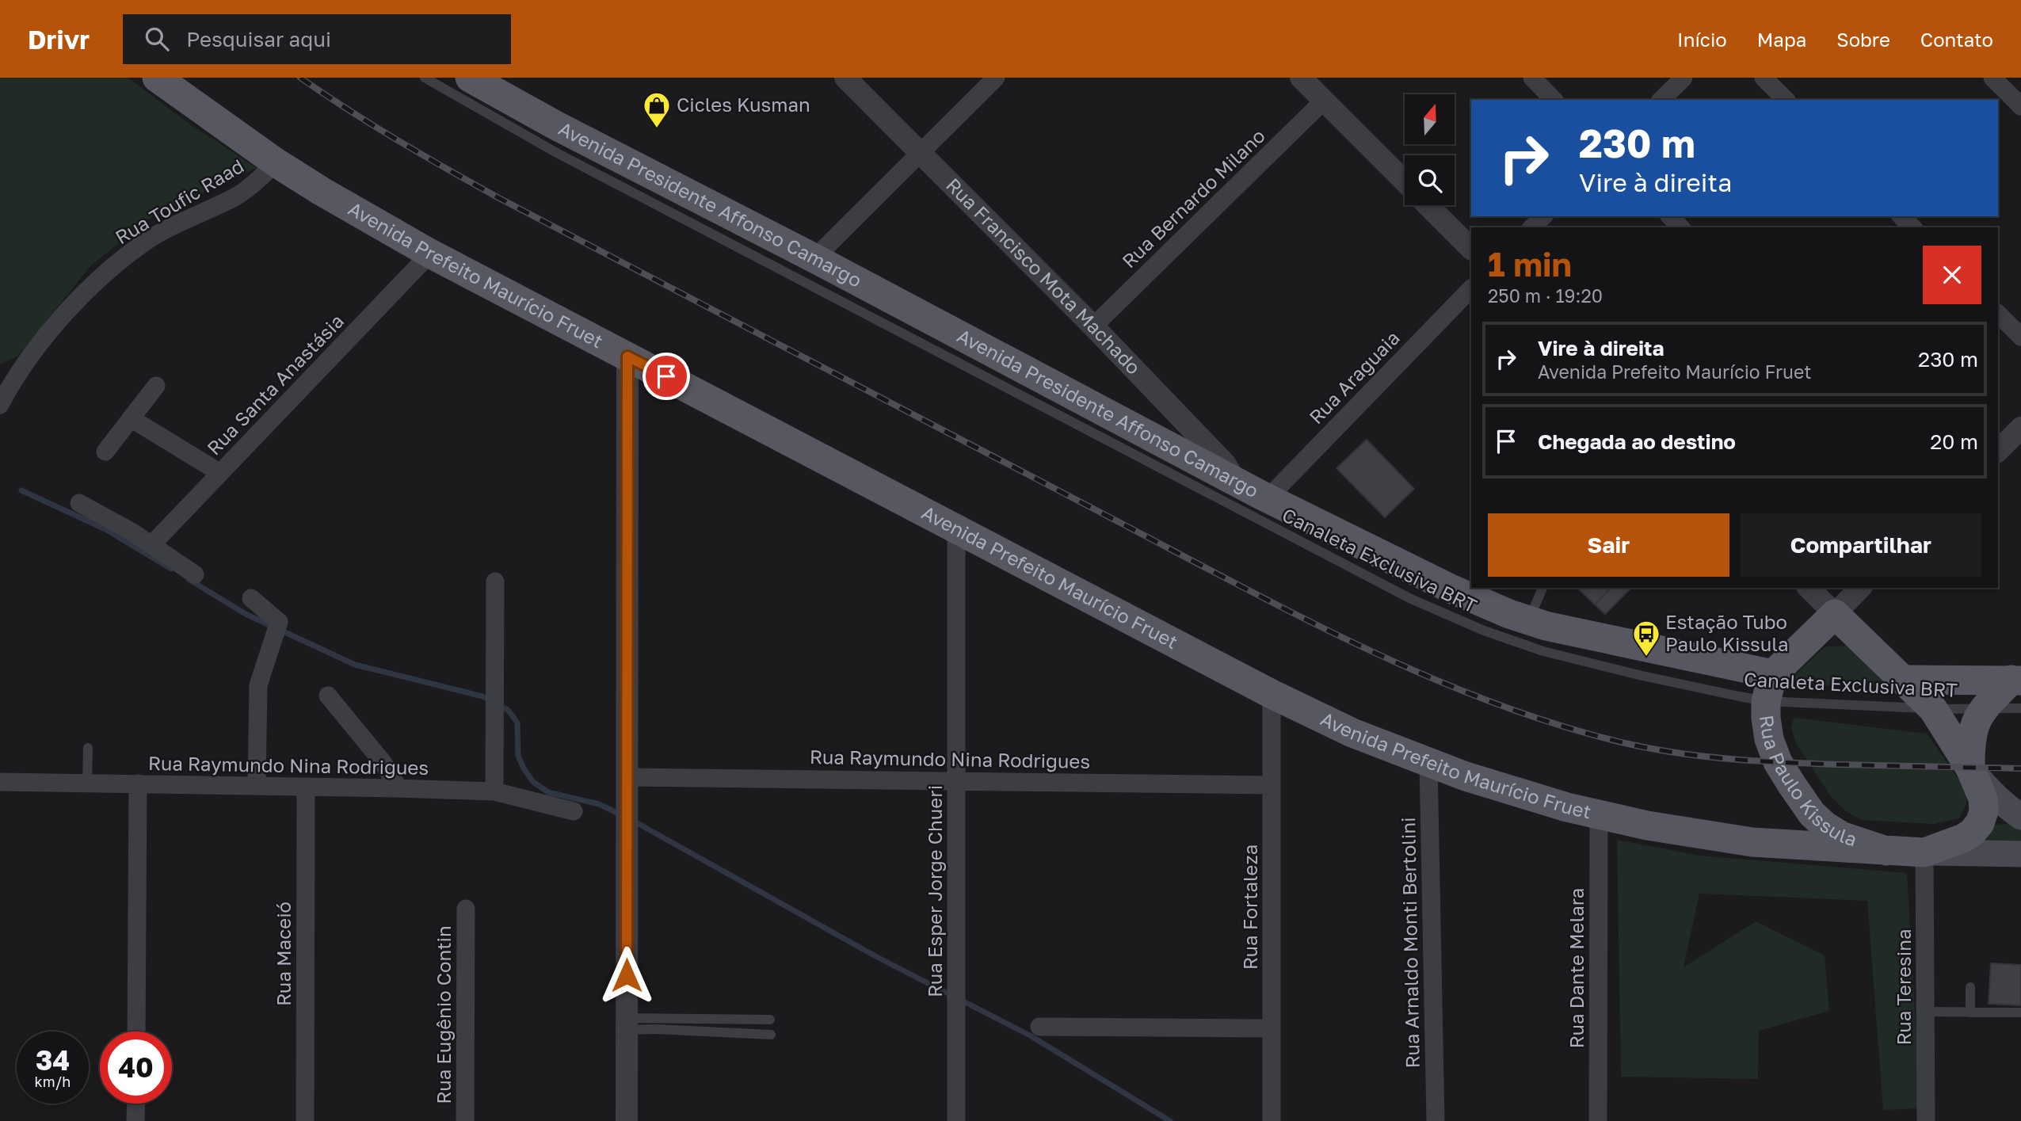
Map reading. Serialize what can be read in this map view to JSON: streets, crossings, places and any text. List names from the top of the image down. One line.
{"streets":{"main road":["Avenida Presidente Affonso Camargo","Avenida Prefeito Maurício Fruet","Rua Paulo Kissula"],"street":["Rua Bernardo Milano","Rua Toufic Raad","Rua Francisco Mota Machado","Rua Araguaia","Rua Santa Anastásia","Rua Raymundo Nina Rodrigues","Rua Esper Jorge Chueri","Rua Fortaleza","Rua Arnaldo Monti Bertolini","Rua Maceió","Rua Dante Melara","Rua Teresina","Rua Eugênio Contin"],"lane":["Canaleta Exclusiva BRT"]},"crossings":[["Rua Bernardo Milano","Rua Francisco Mota Machado"],["Rua Toufic Raad","Avenida Prefeito Maurício Fruet"],["Avenida Presidente Affonso Camargo","Rua Francisco Mota Machado"],["Avenida Presidente Affonso Camargo","Rua Araguaia"],["Avenida Presidente Affonso Camargo","Canaleta Exclusiva BRT"],["Avenida Presidente Affonso Camargo","Rua Paulo Kissula"],["Avenida Prefeito Maurício Fruet","Rua Santa Anastásia"],["Avenida Prefeito Maurício Fruet","Rua Paulo Kissula"],["Avenida Prefeito Maurício Fruet","Rua Esper Jorge Chueri"],["Avenida Prefeito Maurício Fruet","Rua Fortaleza"],["Avenida Prefeito Maurício Fruet","Rua Arnaldo Monti Bertolini"],["Avenida Prefeito Maurício Fruet","Rua Dante Melara"],["Avenida Prefeito Maurício Fruet","Rua Teresina"],["Canaleta Exclusiva BRT","Rua Paulo Kissula"],["Rua Raymundo Nina Rodrigues","Rua Esper Jorge Chueri"],["Rua Raymundo Nina Rodrigues","Rua Fortaleza"],["Rua Raymundo Nina Rodrigues","Rua Maceió"]],"places":{"shop":["Cicles Kusman"],"bus stop":["Estação Tubo Paulo Kissula"]},"north":"top","page":{"header":"Drivr","search":"Pesquisar aqui","nav":["Início","Mapa","Sobre","Contato"],"turn":["230 m","Vire à direita"],"heading":["1 min","250 m · 19:20"],"list":[{"name":"Vire à direita","note":"Avenida Prefeito Maurício Fruet","value":"230 m"},{"name":"Chegada ao destino","value":"20 m"}],"buttons":["Sair","Compartilhar"],"speed":"34 km/h","limit":"40"}}
